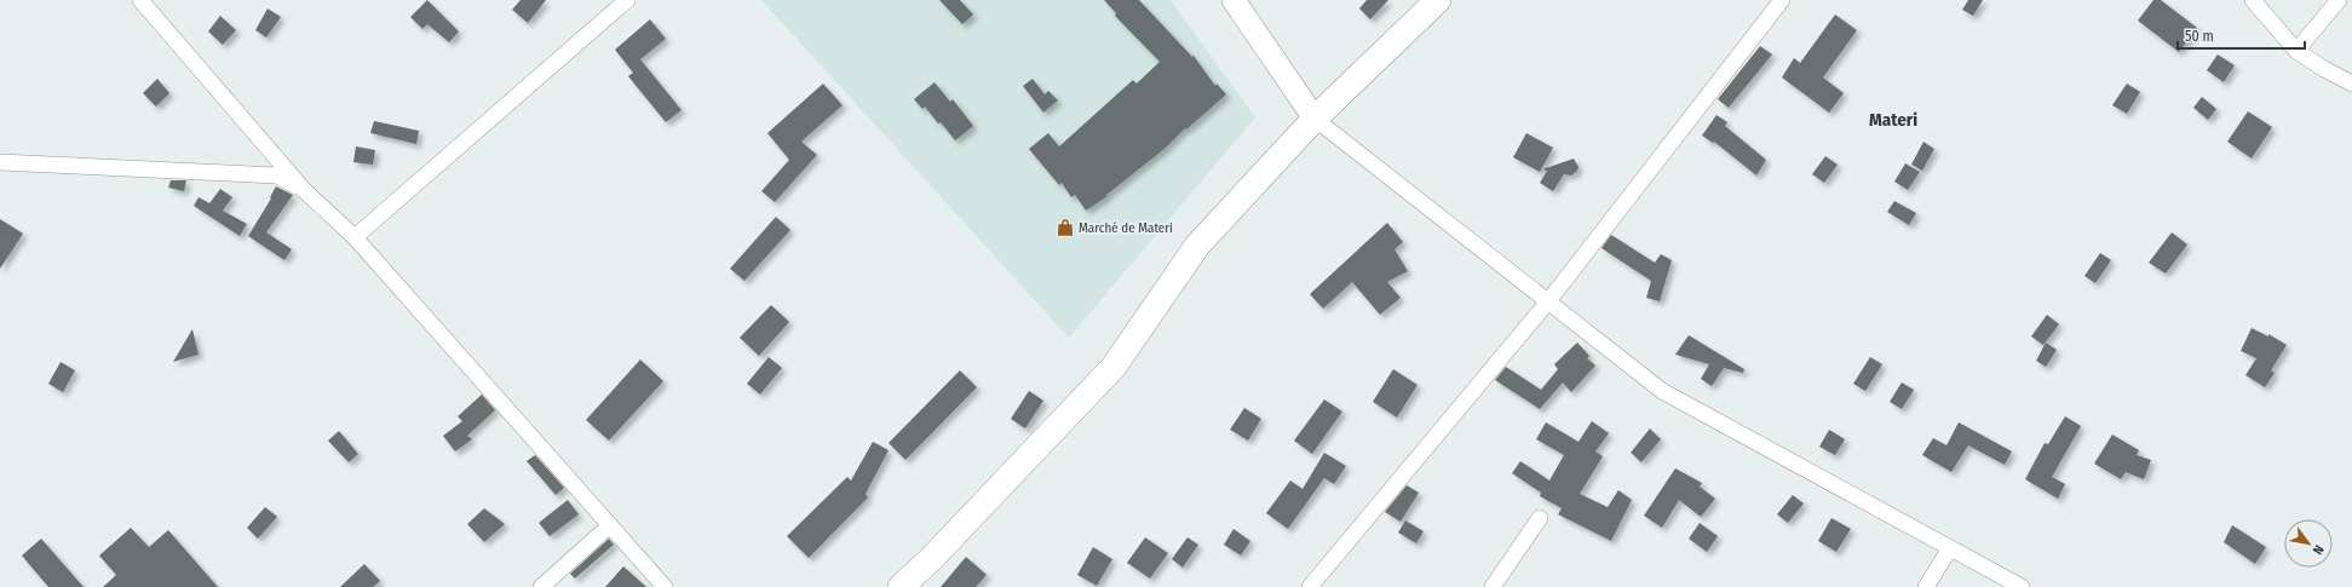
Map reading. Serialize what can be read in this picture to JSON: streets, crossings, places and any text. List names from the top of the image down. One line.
{"districts":["Materi"],"places":{"shop":["Marché de Materi"]},"scale_bar":"50 m","north":"bottom right"}
